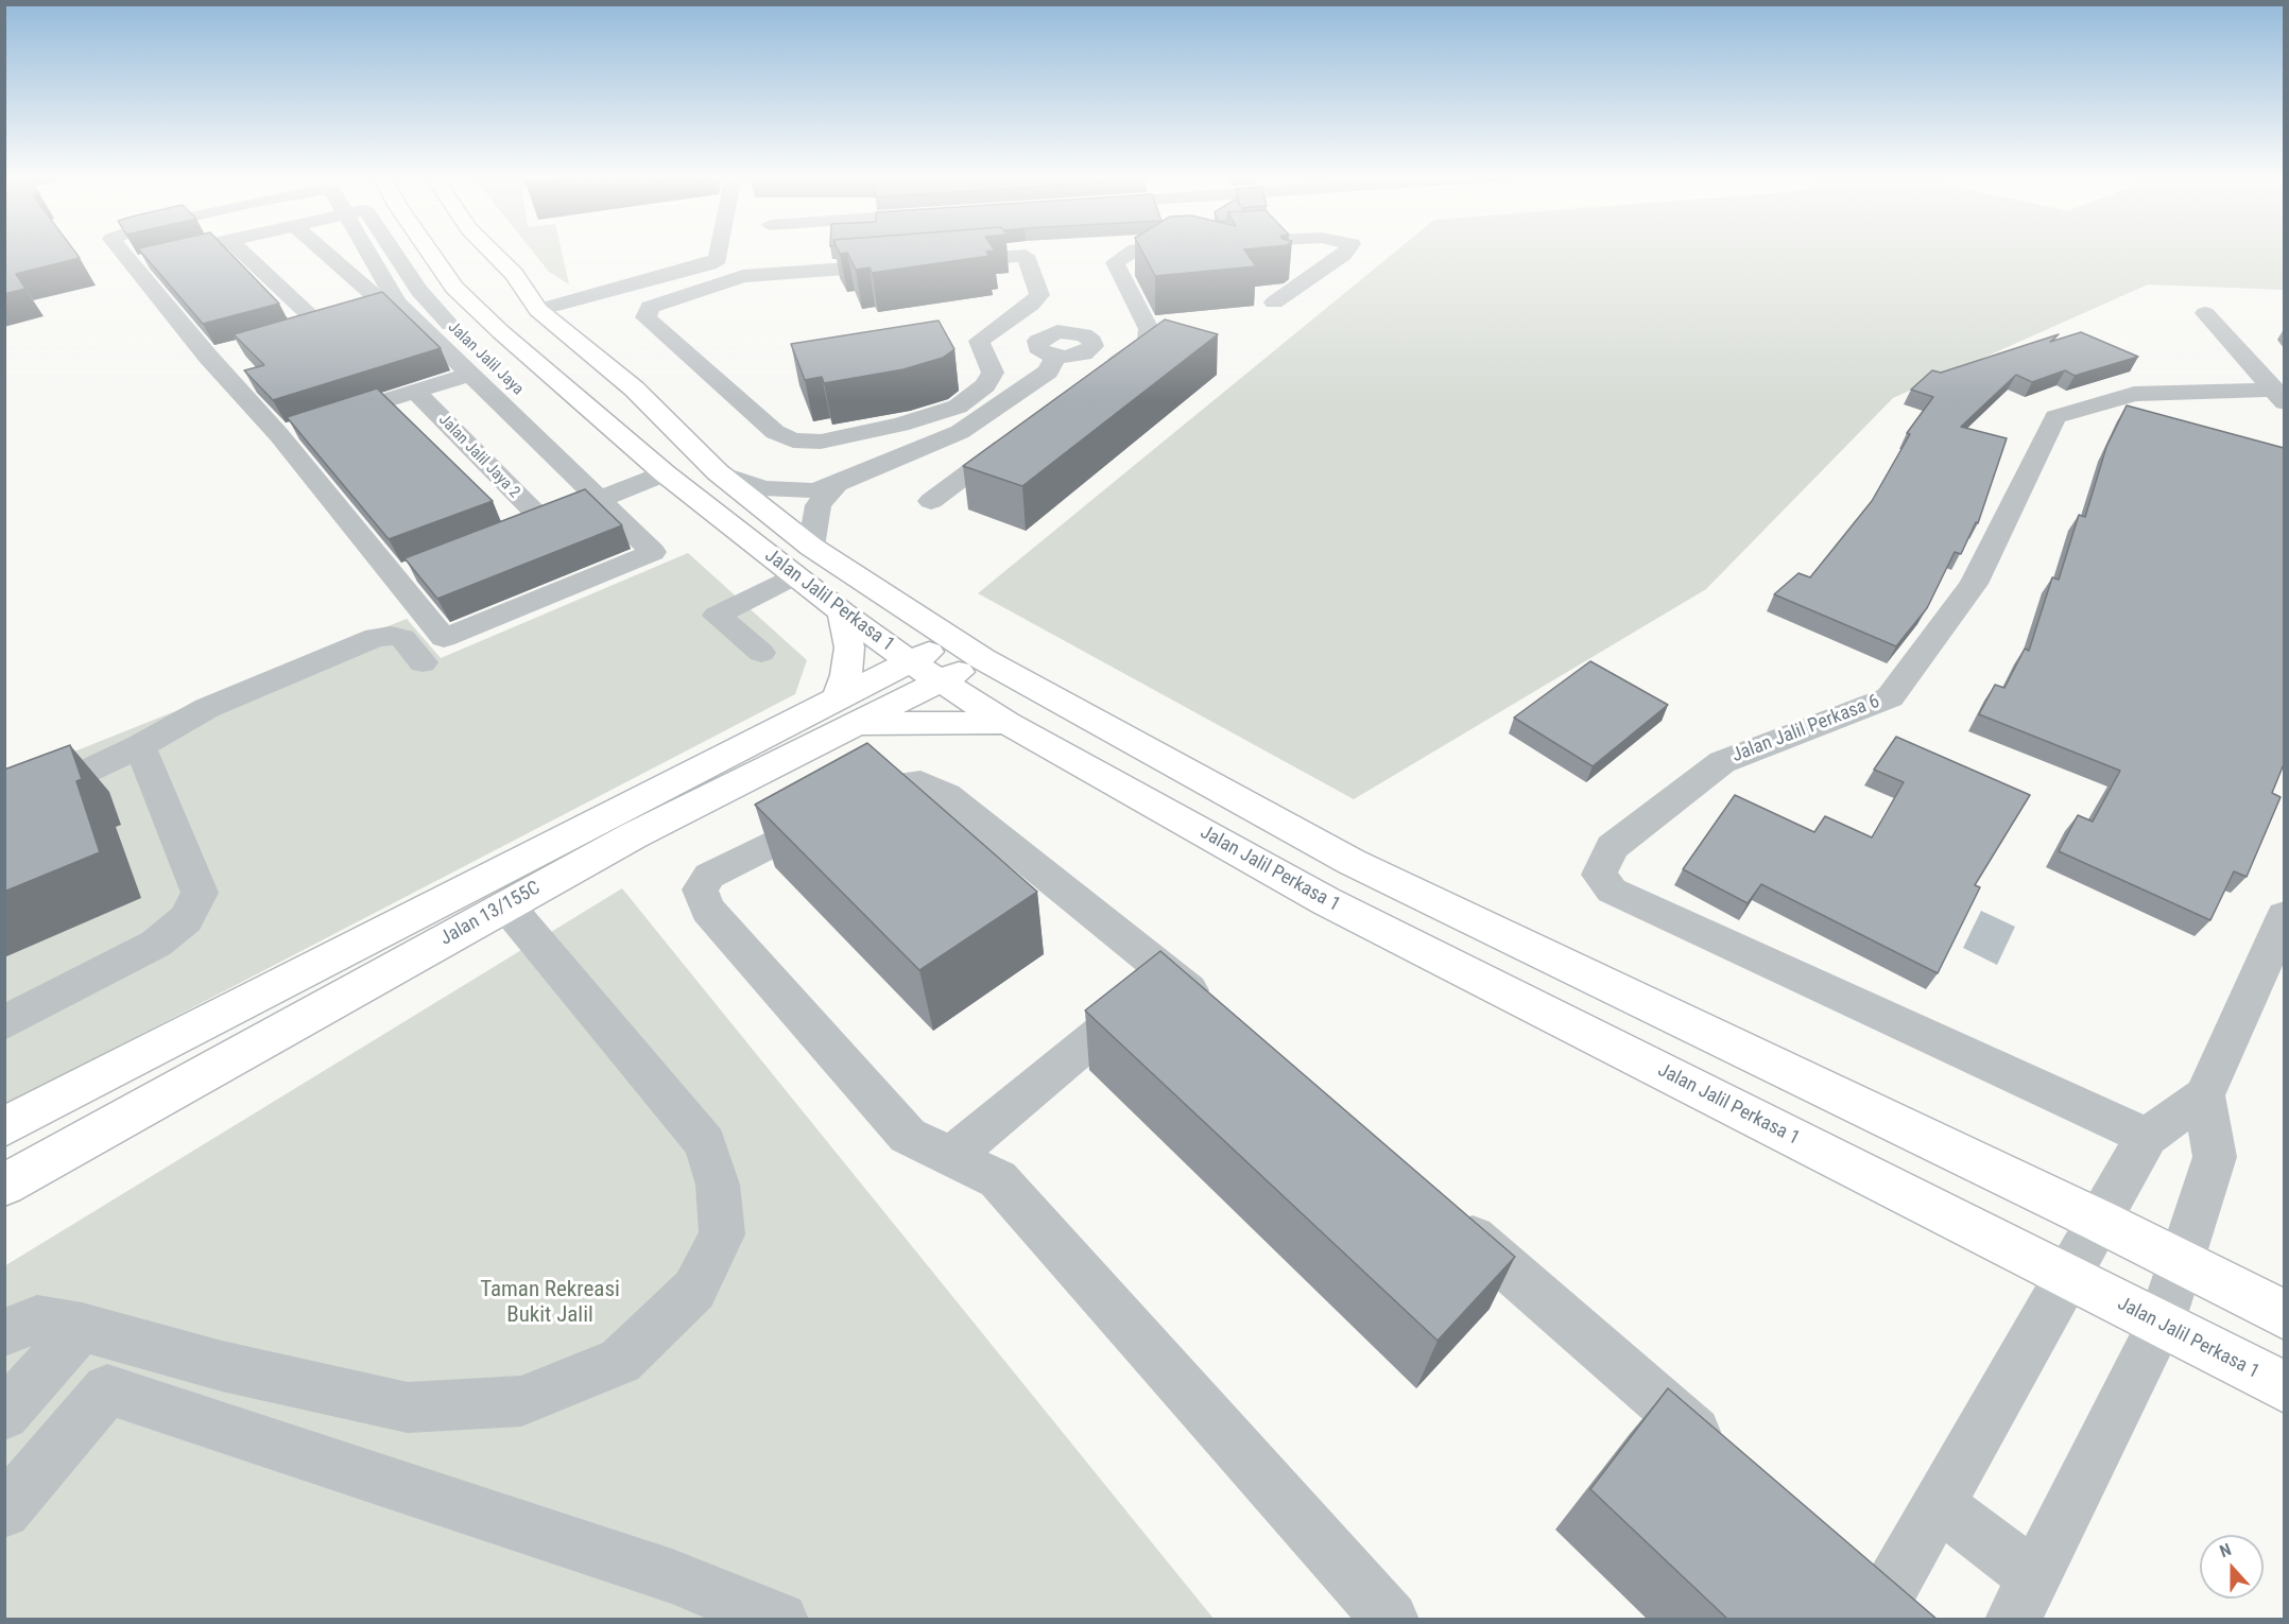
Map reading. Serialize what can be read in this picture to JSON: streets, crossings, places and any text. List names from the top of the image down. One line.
{"streets":{"main road":["Jalan Jalil Perkasa 1","Jalan 13/155C"],"street":["Jalan Jalil Jaya","Jalan Jalil Jaya 2","Jalan Jalil Perkasa 6"]},"crossings":[["Jalan Jalil Perkasa 1","Jalan 13/155C"]],"parks":["Taman Rekreasi Bukit Jalil"],"north":"top"}
